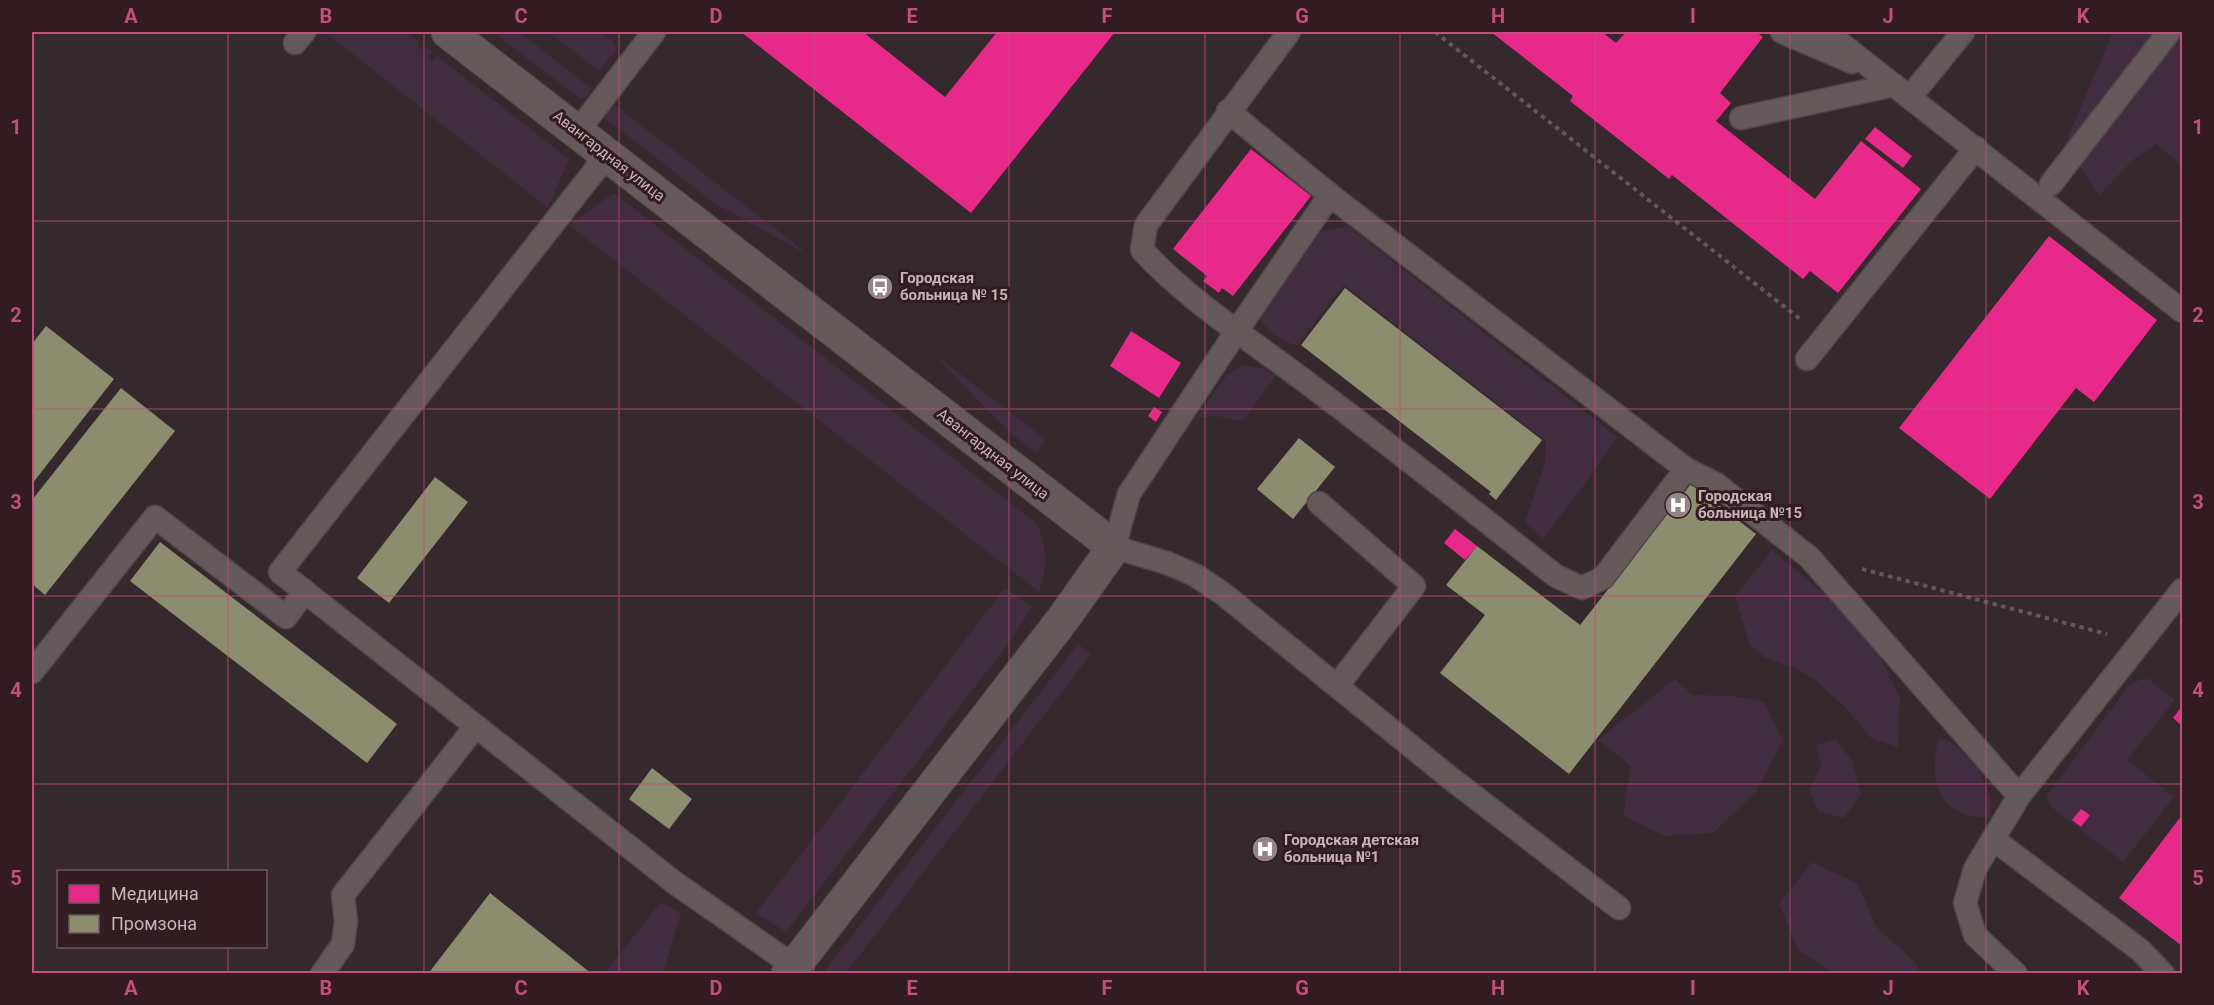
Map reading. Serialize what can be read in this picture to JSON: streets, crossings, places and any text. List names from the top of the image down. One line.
{"streets":{"street":["Авангардная улица"]},"places":{"bus stop":["Городская больница № 15"],"hospital":["Городская больница №15","Городская детская больница №1"]},"legend":["Медицина","Промзона"],"grid":{"columns":["A","B","C","D","E","F","G","H","I","J","K"],"rows":["1","2","3","4","5"]}}
